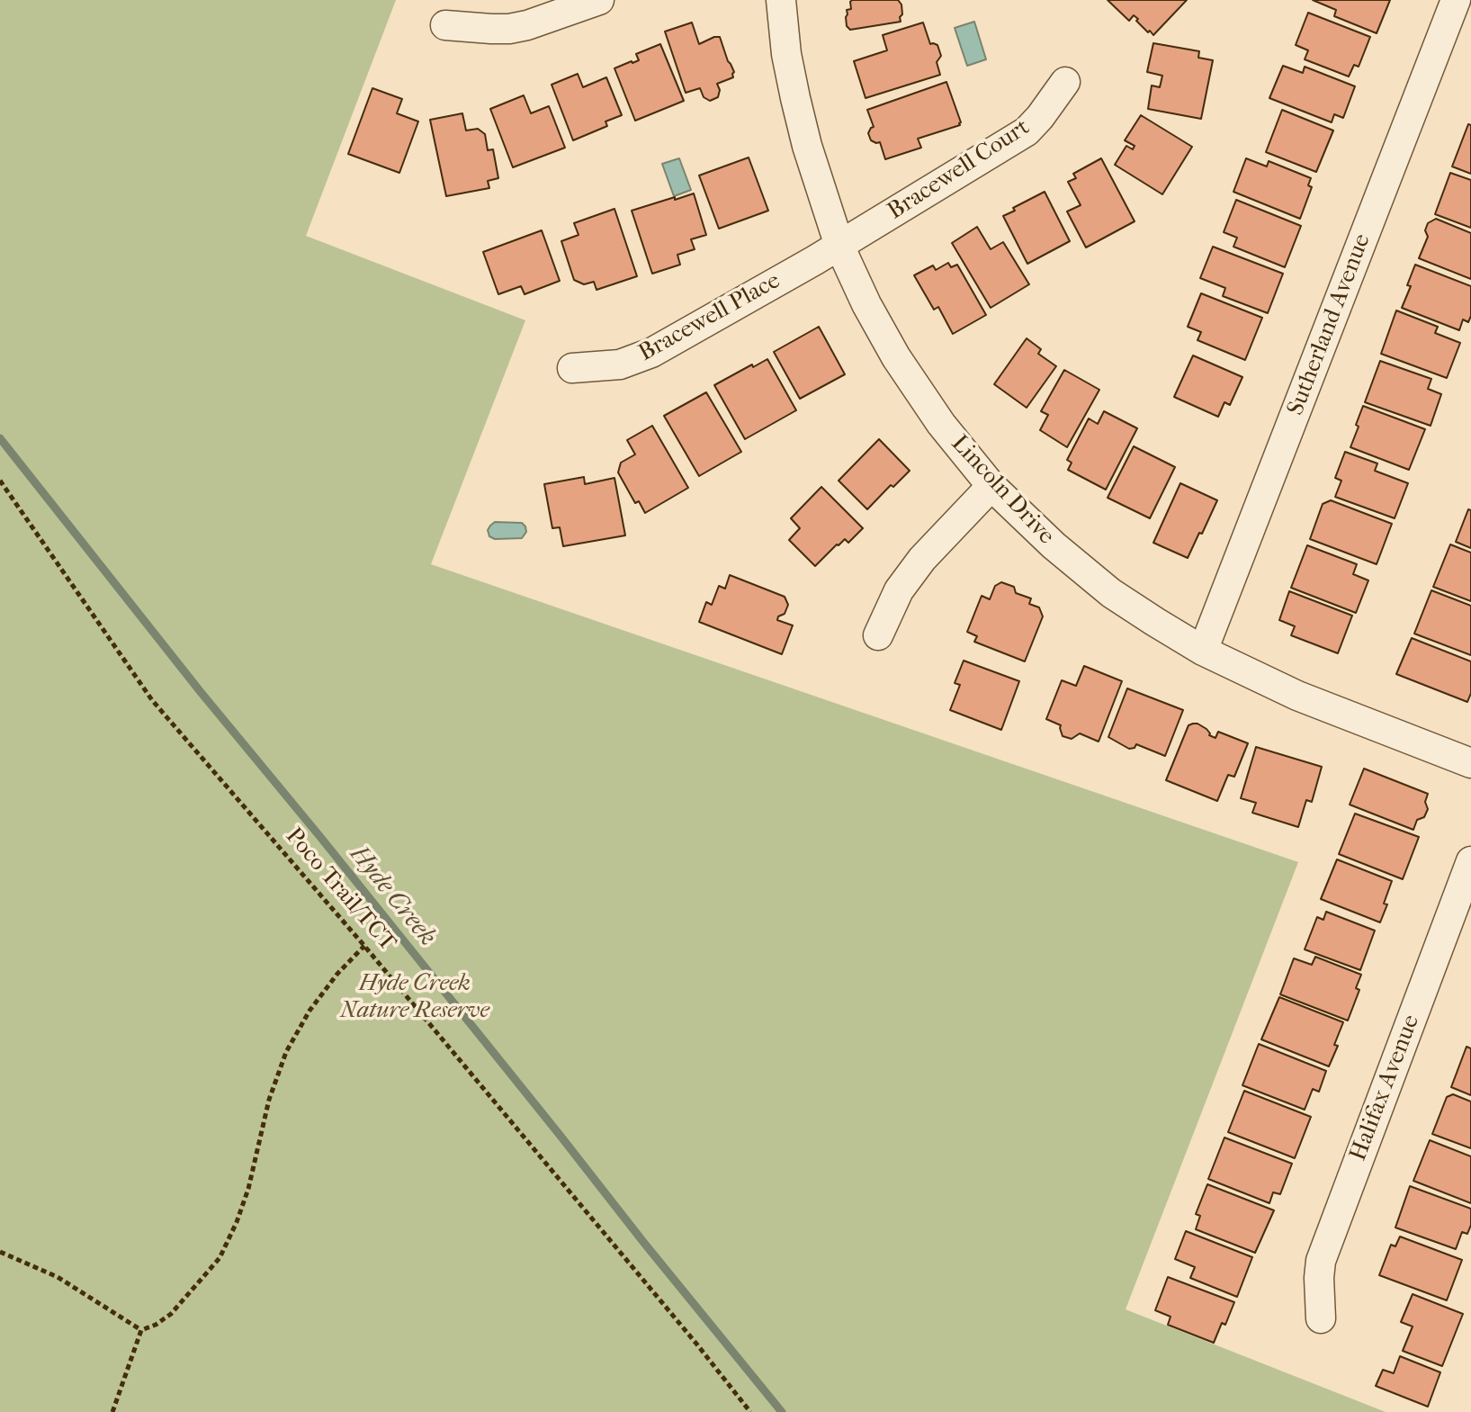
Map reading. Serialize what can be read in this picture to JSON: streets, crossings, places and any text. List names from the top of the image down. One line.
{"streets":{"street":["Bracewell Court","Bracewell Place","Sutherland Avenue","Lincoln Drive","Halifax Avenue"],"path":["Poco Trail/TCT"]},"crossings":[["Bracewell Court","Bracewell Place"],["Bracewell Court","Lincoln Drive"],["Bracewell Place","Lincoln Drive"],["Sutherland Avenue","Lincoln Drive"]],"water":["Hyde Creek"],"parks":["Hyde Creek Nature Reserve"]}
